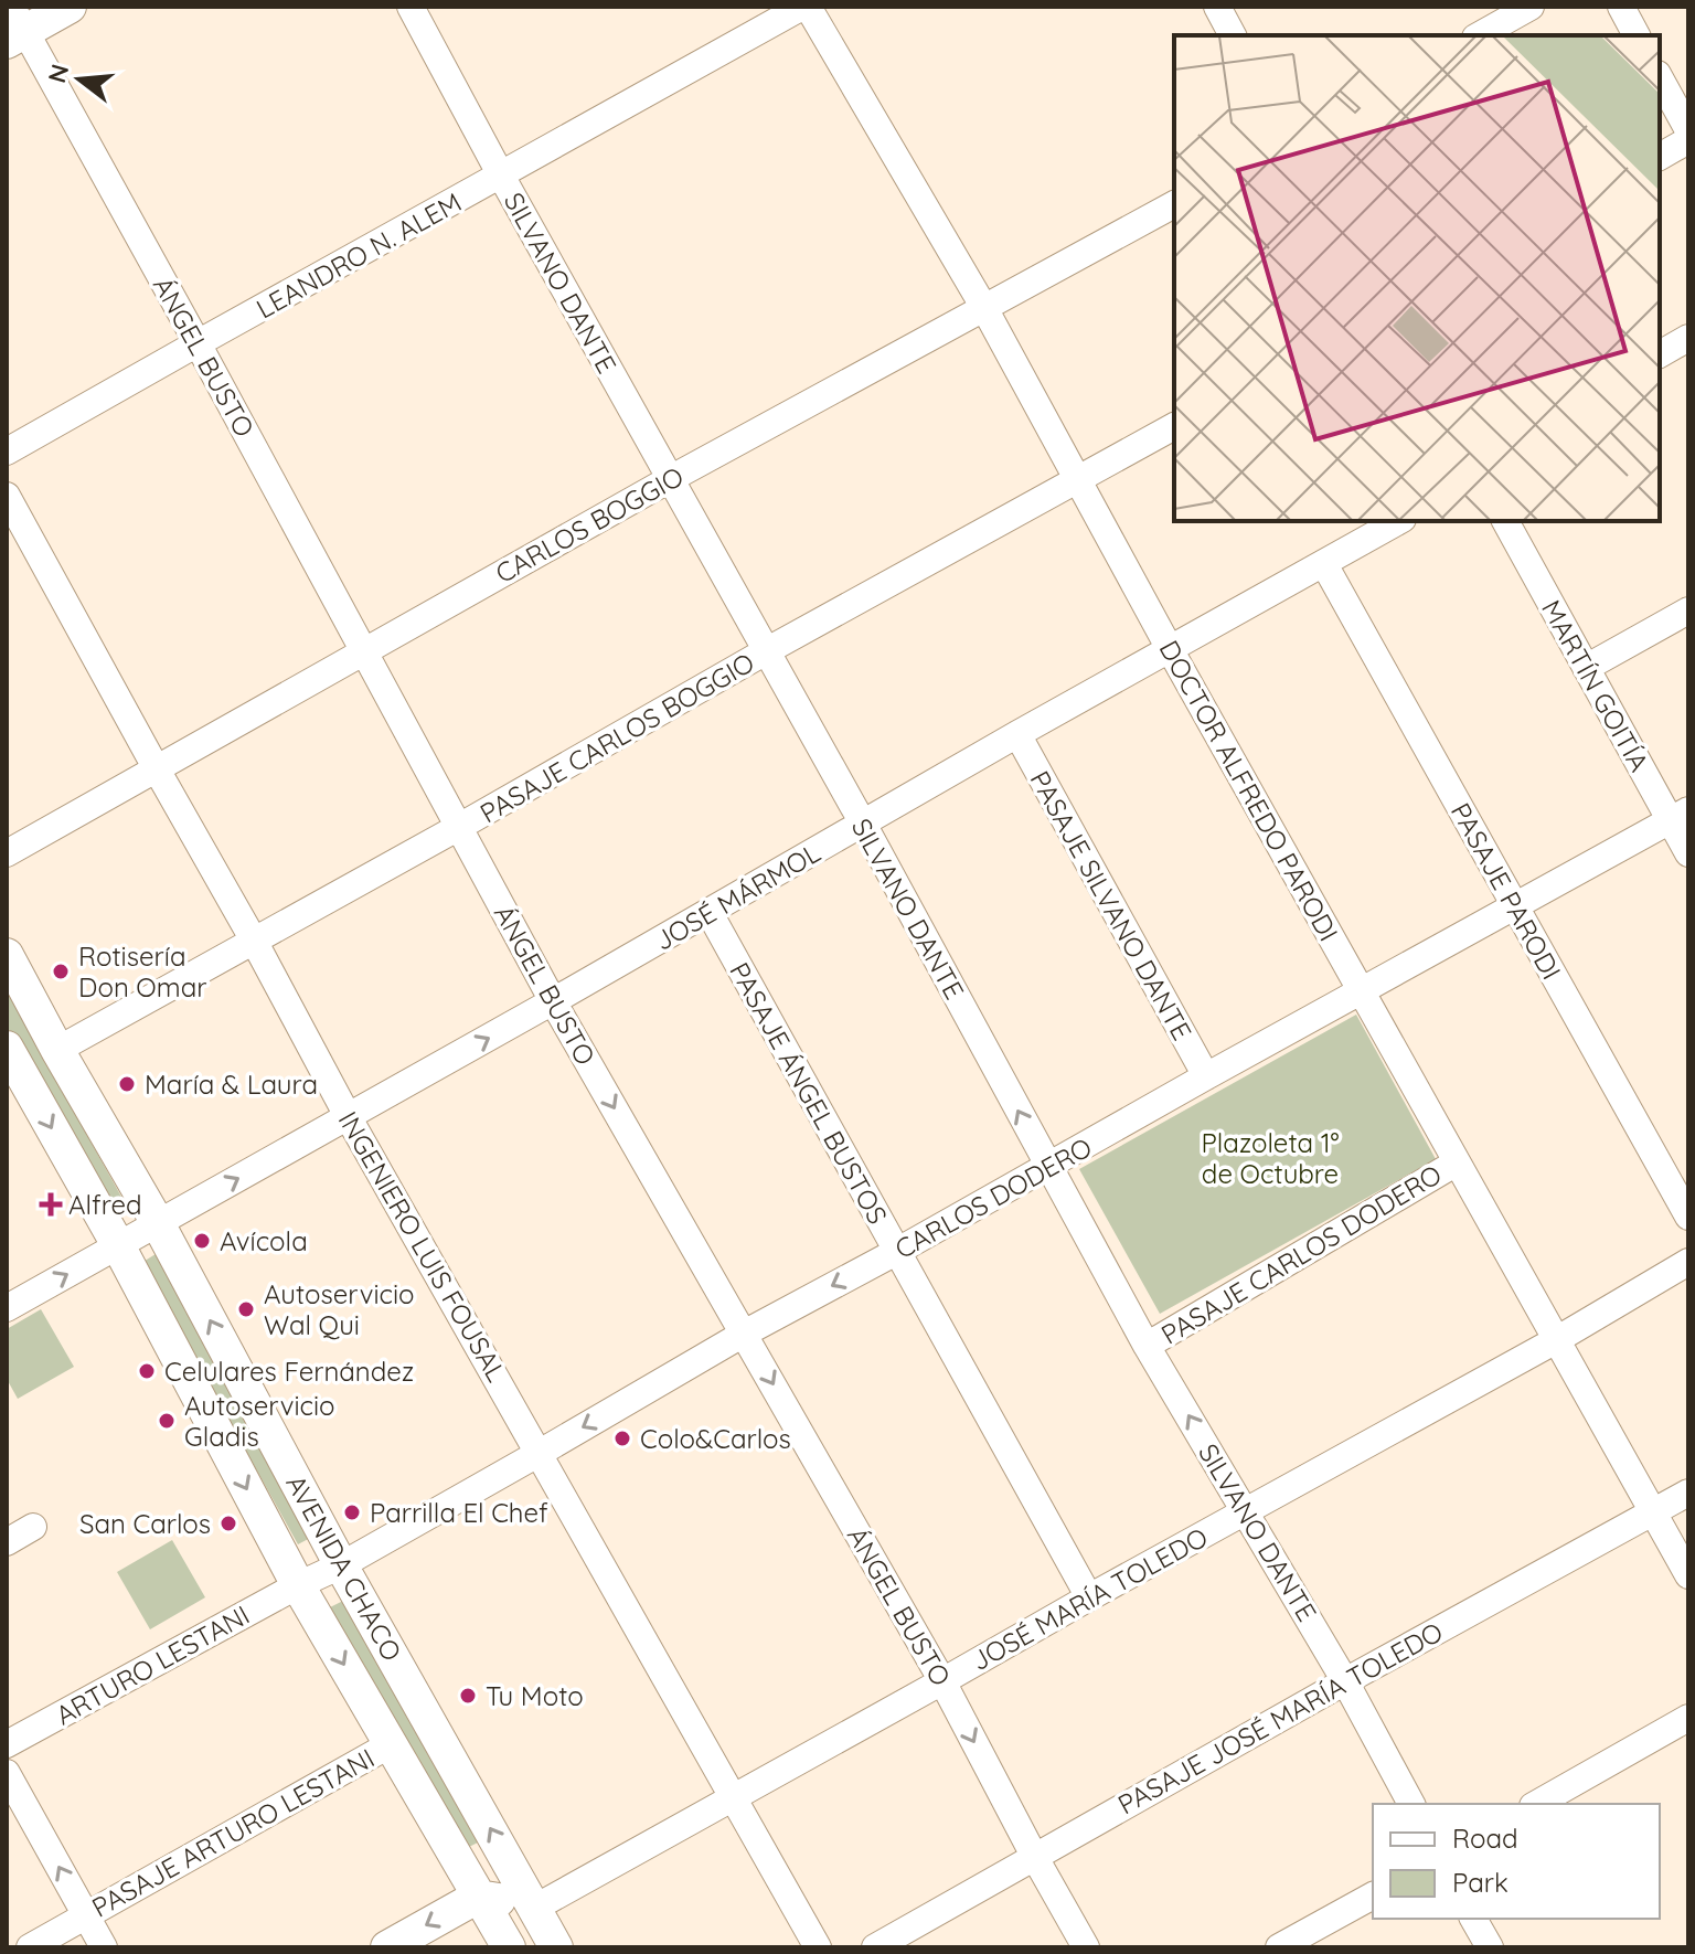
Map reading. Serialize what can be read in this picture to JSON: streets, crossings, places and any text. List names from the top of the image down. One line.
{"streets":{"main road":["AVENIDA CHACO"],"street":["LEANDRO N. ALEM","SILVANO DANTE","ÁNGEL BUSTO","CARLOS BOGGIO","MARTÍN GOITÍA","PASAJE CARLOS BOGGIO","DOCTOR ALFREDO PARODI","PASAJE PARODI","JOSÉ MÁRMOL","PASAJE SILVANO DANTE","PASAJE ÁNGEL BUSTOS","CARLOS DODERO","INGENIERO LUIS FOUSAL","PASAJE CARLOS DODERO","JOSÉ MARÍA TOLEDO","ARTURO LESTANI","PASAJE JOSÉ MARÍA TOLEDO","PASAJE ARTURO LESTANI"]},"crossings":[["LEANDRO N. ALEM","SILVANO DANTE"],["LEANDRO N. ALEM","ÁNGEL BUSTO"],["LEANDRO N. ALEM","DOCTOR ALFREDO PARODI"],["SILVANO DANTE","CARLOS BOGGIO"],["SILVANO DANTE","PASAJE CARLOS BOGGIO"],["SILVANO DANTE","JOSÉ MÁRMOL"],["SILVANO DANTE","CARLOS DODERO"],["SILVANO DANTE","PASAJE CARLOS DODERO"],["SILVANO DANTE","JOSÉ MARÍA TOLEDO"],["SILVANO DANTE","PASAJE JOSÉ MARÍA TOLEDO"],["ÁNGEL BUSTO","CARLOS BOGGIO"],["ÁNGEL BUSTO","PASAJE CARLOS BOGGIO"],["ÁNGEL BUSTO","JOSÉ MÁRMOL"],["ÁNGEL BUSTO","CARLOS DODERO"],["ÁNGEL BUSTO","JOSÉ MARÍA TOLEDO"],["ÁNGEL BUSTO","PASAJE JOSÉ MARÍA TOLEDO"],["CARLOS BOGGIO","DOCTOR ALFREDO PARODI"],["CARLOS BOGGIO","INGENIERO LUIS FOUSAL"],["MARTÍN GOITÍA","CARLOS DODERO"],["PASAJE CARLOS BOGGIO","DOCTOR ALFREDO PARODI"],["PASAJE CARLOS BOGGIO","INGENIERO LUIS FOUSAL"],["PASAJE CARLOS BOGGIO","AVENIDA CHACO"],["DOCTOR ALFREDO PARODI","JOSÉ MÁRMOL"],["DOCTOR ALFREDO PARODI","CARLOS DODERO"],["DOCTOR ALFREDO PARODI","PASAJE CARLOS DODERO"],["DOCTOR ALFREDO PARODI","JOSÉ MARÍA TOLEDO"],["DOCTOR ALFREDO PARODI","PASAJE JOSÉ MARÍA TOLEDO"],["PASAJE PARODI","JOSÉ MÁRMOL"],["PASAJE PARODI","CARLOS DODERO"],["JOSÉ MÁRMOL","PASAJE SILVANO DANTE"],["JOSÉ MÁRMOL","PASAJE ÁNGEL BUSTOS"],["JOSÉ MÁRMOL","INGENIERO LUIS FOUSAL"],["JOSÉ MÁRMOL","AVENIDA CHACO"],["PASAJE SILVANO DANTE","CARLOS DODERO"],["PASAJE ÁNGEL BUSTOS","CARLOS DODERO"],["PASAJE ÁNGEL BUSTOS","JOSÉ MARÍA TOLEDO"],["CARLOS DODERO","INGENIERO LUIS FOUSAL"],["CARLOS DODERO","AVENIDA CHACO"],["CARLOS DODERO","ARTURO LESTANI"],["INGENIERO LUIS FOUSAL","JOSÉ MARÍA TOLEDO"],["AVENIDA CHACO","JOSÉ MARÍA TOLEDO"],["AVENIDA CHACO","ARTURO LESTANI"],["AVENIDA CHACO","PASAJE ARTURO LESTANI"]],"one_way":["ÁNGEL BUSTO","JOSÉ MÁRMOL"],"parks":["Plazoleta 1° de Octubre"],"places":{"other":["Rotisería Don Omar","María & Laura","Avícola","Autoservicio Wal Qui","Celulares Fernández","Autoservicio Gladis","Colo&Carlos","Parrilla El Chef","San Carlos","Tu Moto"],"health":["Alfred"]},"legend":["Road","Park"],"north":"left"}
